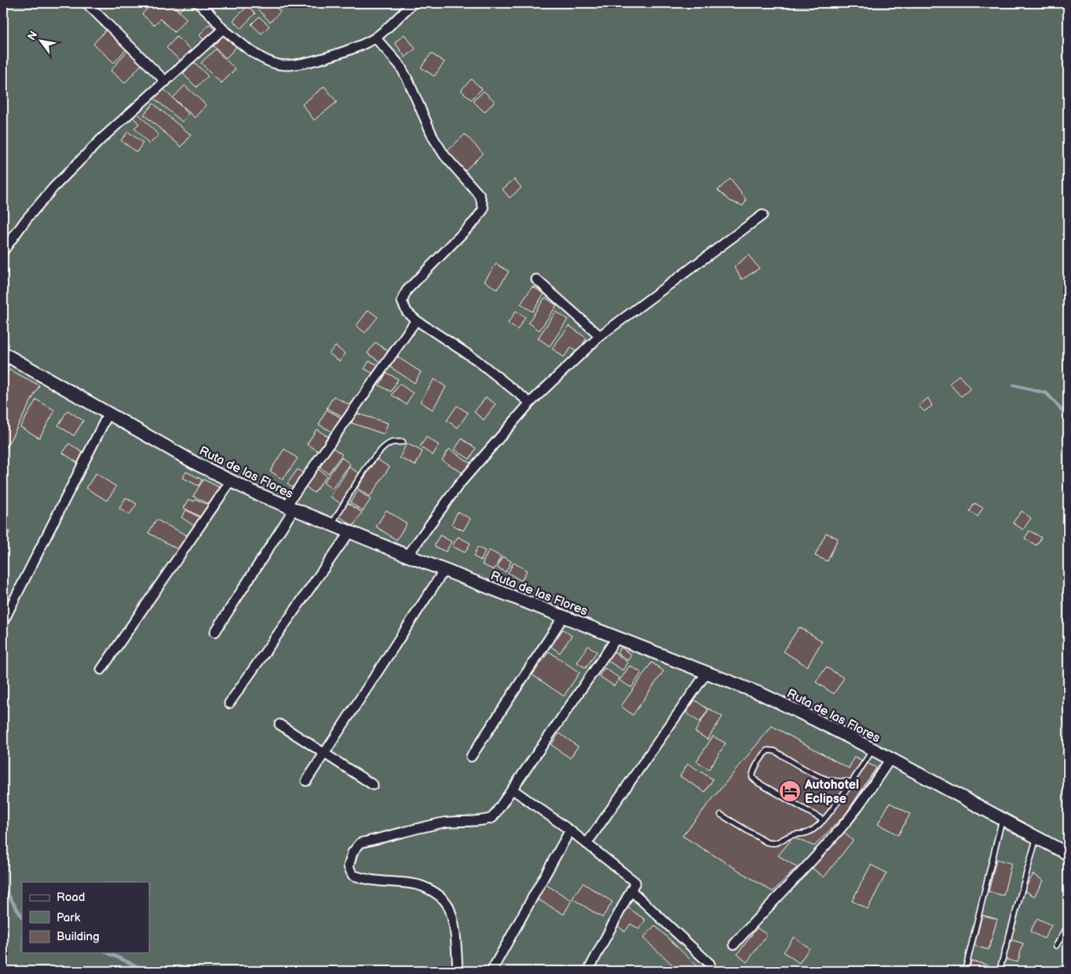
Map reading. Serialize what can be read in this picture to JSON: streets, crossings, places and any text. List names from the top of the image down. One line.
{"streets":{"main road":["Ruta de las Flores"]},"places":{"hotel":["Autohotel Eclipse"]},"legend":["Road","Park","Building"],"north":"top left"}
